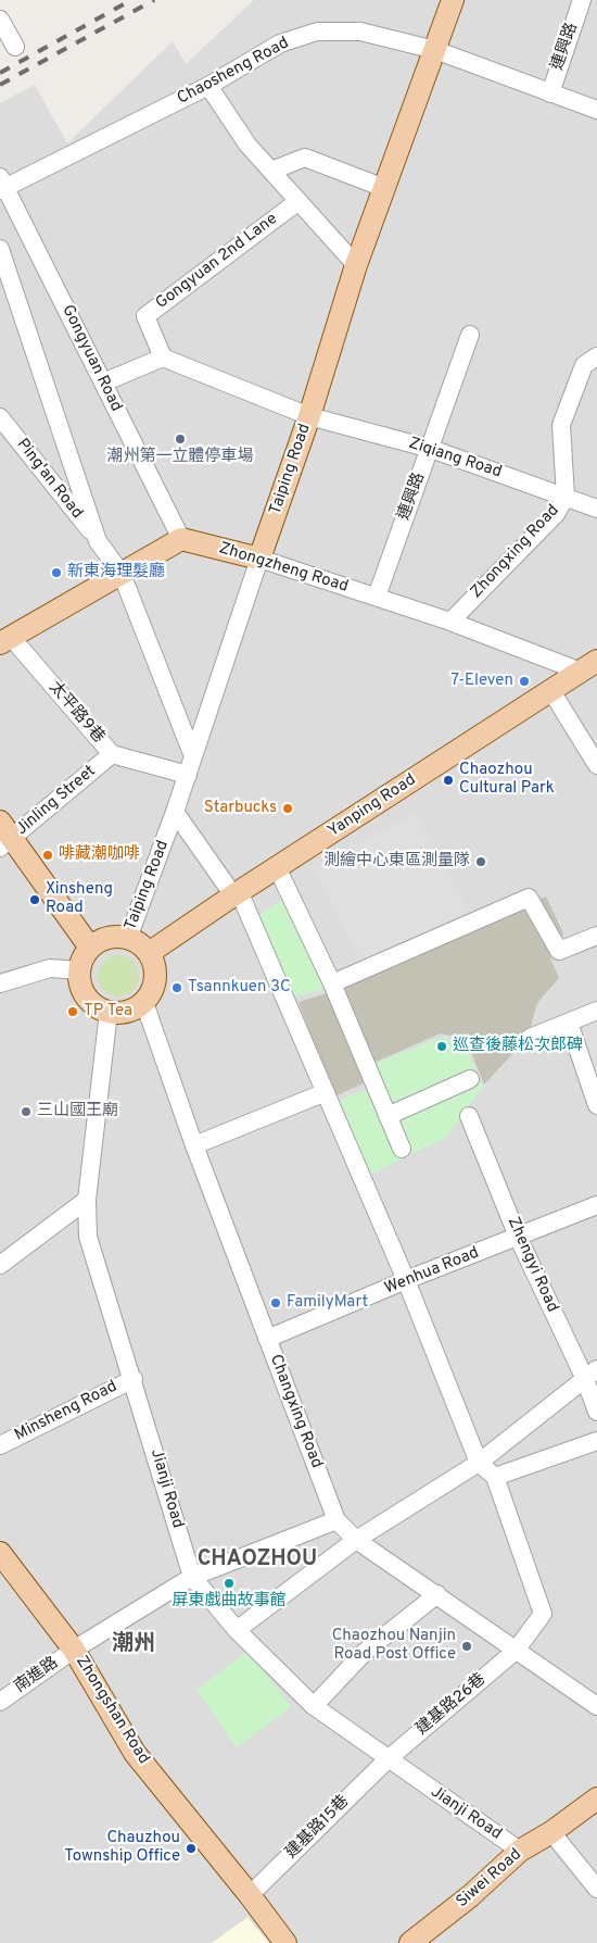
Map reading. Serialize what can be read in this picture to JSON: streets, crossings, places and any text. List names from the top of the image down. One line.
{"streets":{"main road":["Taiping Road","Zhongzheng Road","Yanping Road","Zhongshan Road","Siwei Road"],"street":["連興路","Chaosheng Road","Gongyuan 2nd Lane","Gongyuan Road","Ziqiang Road","Ping'an Road","Zhongxing Road","太平路9巷","Jinling Street","Zhengyi Road","Wenhua Road","Minsheng Road","Changxing Road","Jianji Road","南進路","建基路26巷","建基路15巷"]},"crossings":[["連興路","Chaosheng Road"],["連興路","Ziqiang Road"],["連興路","Zhongzheng Road"],["Chaosheng Road","Gongyuan Road"],["Chaosheng Road","Taiping Road"],["Gongyuan 2nd Lane","Ziqiang Road"],["Gongyuan Road","Zhongzheng Road"],["Ziqiang Road","Taiping Road"],["Ziqiang Road","Zhongxing Road"],["Taiping Road","Ping'an Road"],["Taiping Road","Zhongzheng Road"],["Taiping Road","太平路9巷"],["Taiping Road","Yanping Road"],["Taiping Road","Changxing Road"],["Taiping Road","Jianji Road"],["Zhongxing Road","Zhongzheng Road"],["Zhongzheng Road","Yanping Road"],["太平路9巷","Jinling Street"],["Yanping Road","Changxing Road"],["Yanping Road","Jianji Road"],["Zhengyi Road","Wenhua Road"],["Wenhua Road","Changxing Road"],["Minsheng Road","Jianji Road"],["Changxing Road","Jianji Road"],["Changxing Road","南進路"],["Changxing Road","建基路26巷"],["Jianji Road","南進路"],["Jianji Road","建基路26巷"],["Jianji Road","建基路15巷"],["Jianji Road","Siwei Road"],["南進路","Zhongshan Road"],["建基路26巷","建基路15巷"],["Zhongshan Road","建基路15巷"]],"districts":["CHAOZHOU","潮州"],"places":["潮州第一立體停車場","新東海理髮廳","7-Eleven","Chaozhou Cultural Park","Starbucks","啡藏潮咖啡","測繪中心東區測量隊","Xinsheng Road","Tsannkuen 3C","TP Tea","巡查後藤松次郎碑","三山國王廟","FamilyMart","屏東戲曲故事館","Chaozhou Nanjin Road Post Office","Chauzhou Township Office"]}
